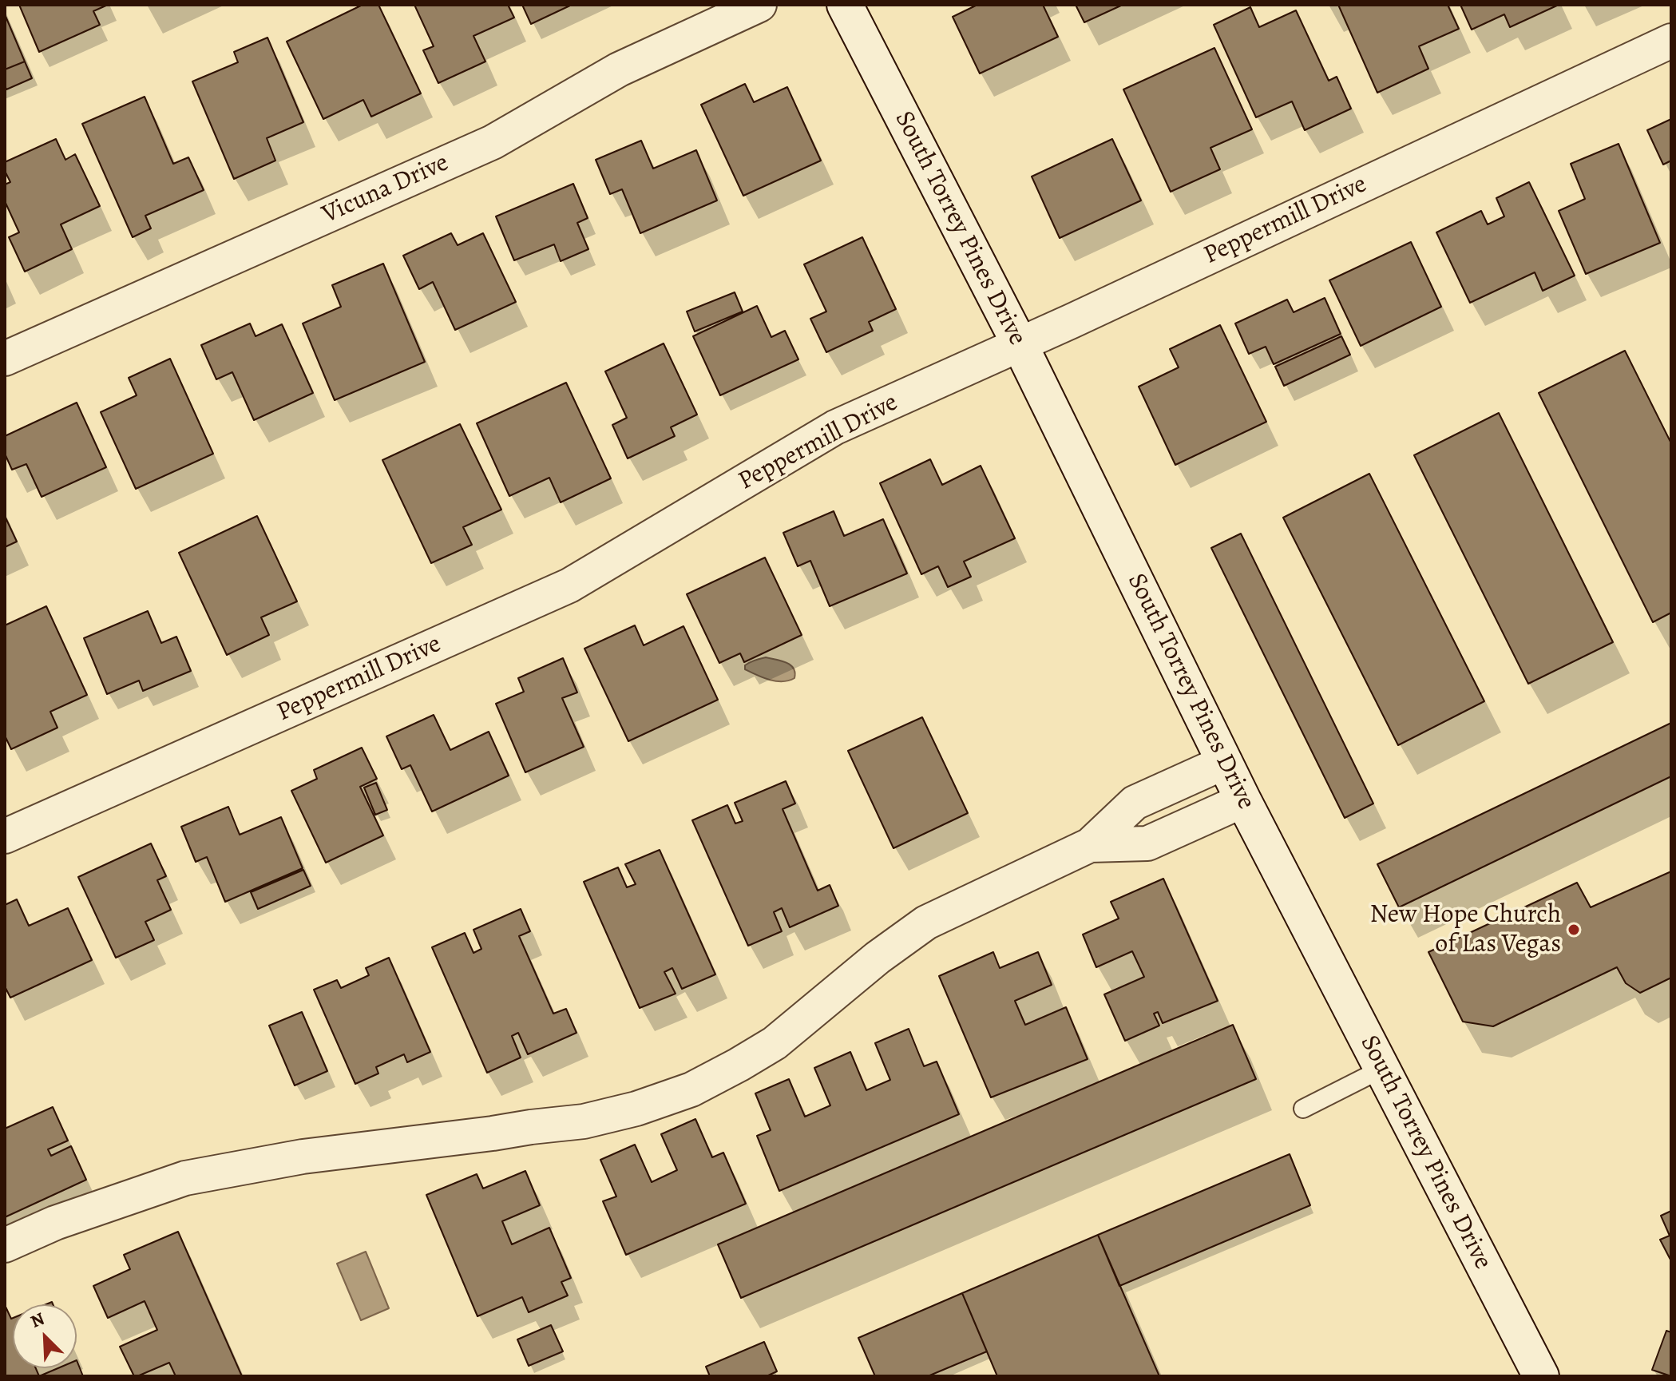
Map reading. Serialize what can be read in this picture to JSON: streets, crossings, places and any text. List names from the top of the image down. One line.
{"streets":{"main road":["South Torrey Pines Drive"],"street":["Vicuna Drive","Peppermill Drive"]},"crossings":[["Peppermill Drive","South Torrey Pines Drive"]],"places":["New Hope Church of Las Vegas"],"north":"top left"}
